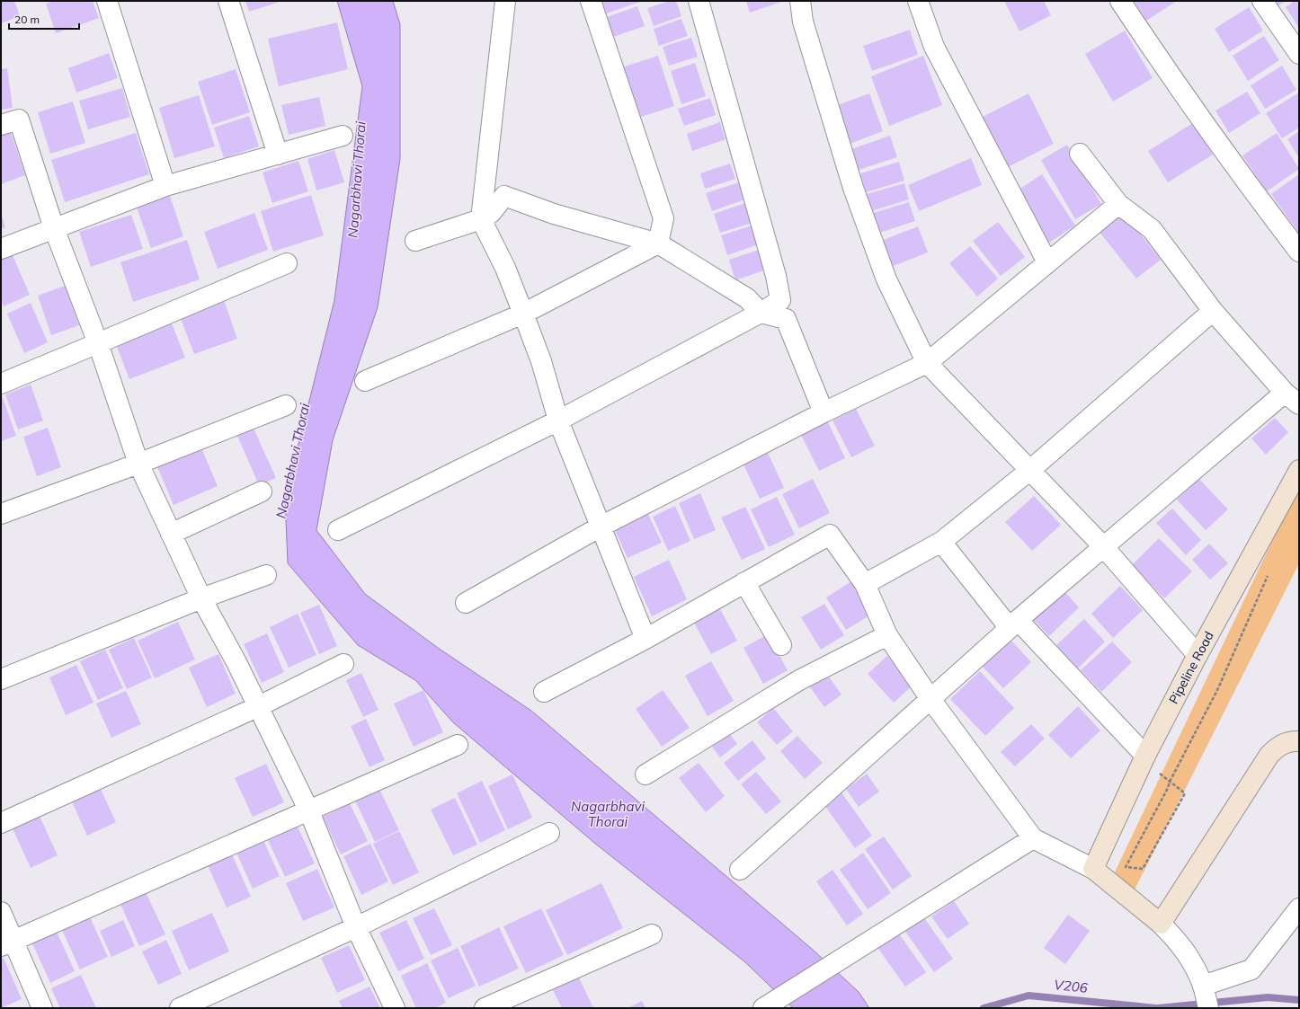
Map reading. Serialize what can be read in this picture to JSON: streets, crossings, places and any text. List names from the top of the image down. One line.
{"streets":{"main road":["Pipeline Road"]},"water":["Nagarbhavi Thorai","V206"],"scale_bar":"20 m"}
